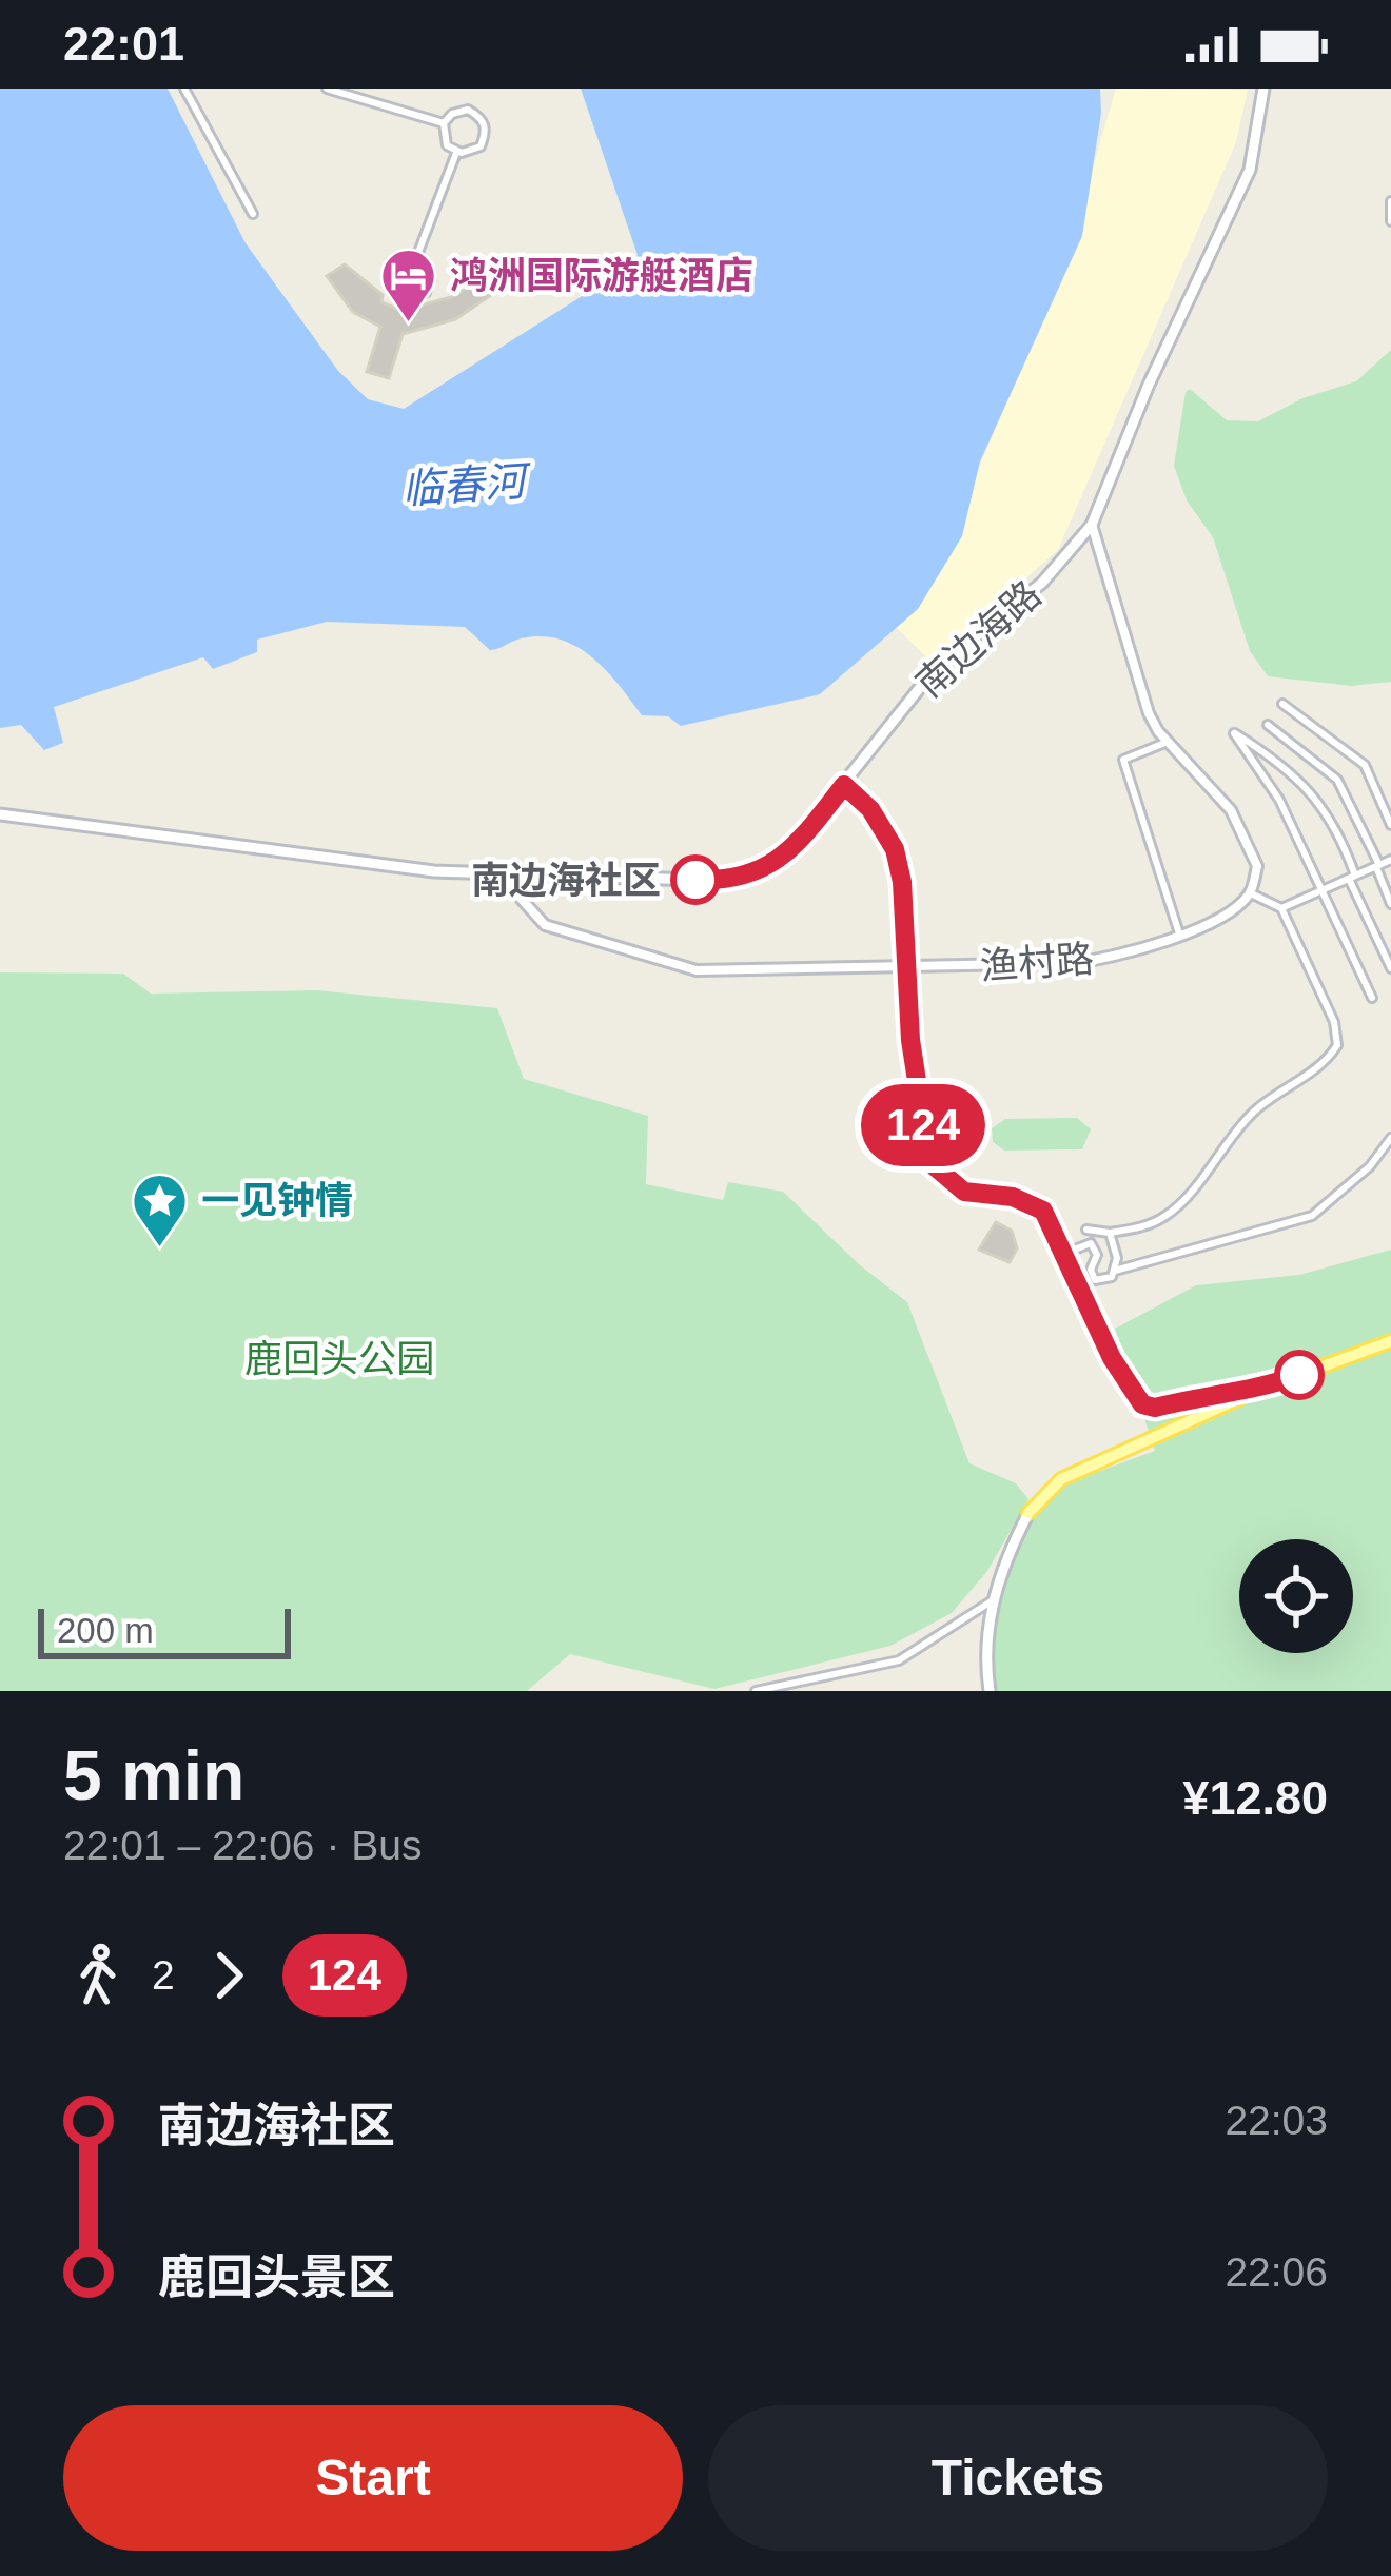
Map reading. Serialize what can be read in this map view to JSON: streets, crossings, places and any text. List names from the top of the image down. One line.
{"streets":{"main road":["南边海路"],"street":["渔村路"]},"crossings":[["南边海路","渔村路"]],"water":["临春河"],"parks":["鹿回头公园"],"places":{"hotel":["鸿洲国际游艇酒店"],"other":["南边海社区"],"place":["一见钟情"]},"lines":["bus line 124"],"scale_bar":"200 m","page":{"status":"22:01","on_map":"124","scale":"200 m","heading":["5 min","22:01 – 22:06 · Bus","¥12.80"],"legs":["2","124"],"list":[{"name":"南边海社区","value":"22:03"},{"name":"鹿回头景区","value":"22:06"}],"buttons":["Start","Tickets"]}}
